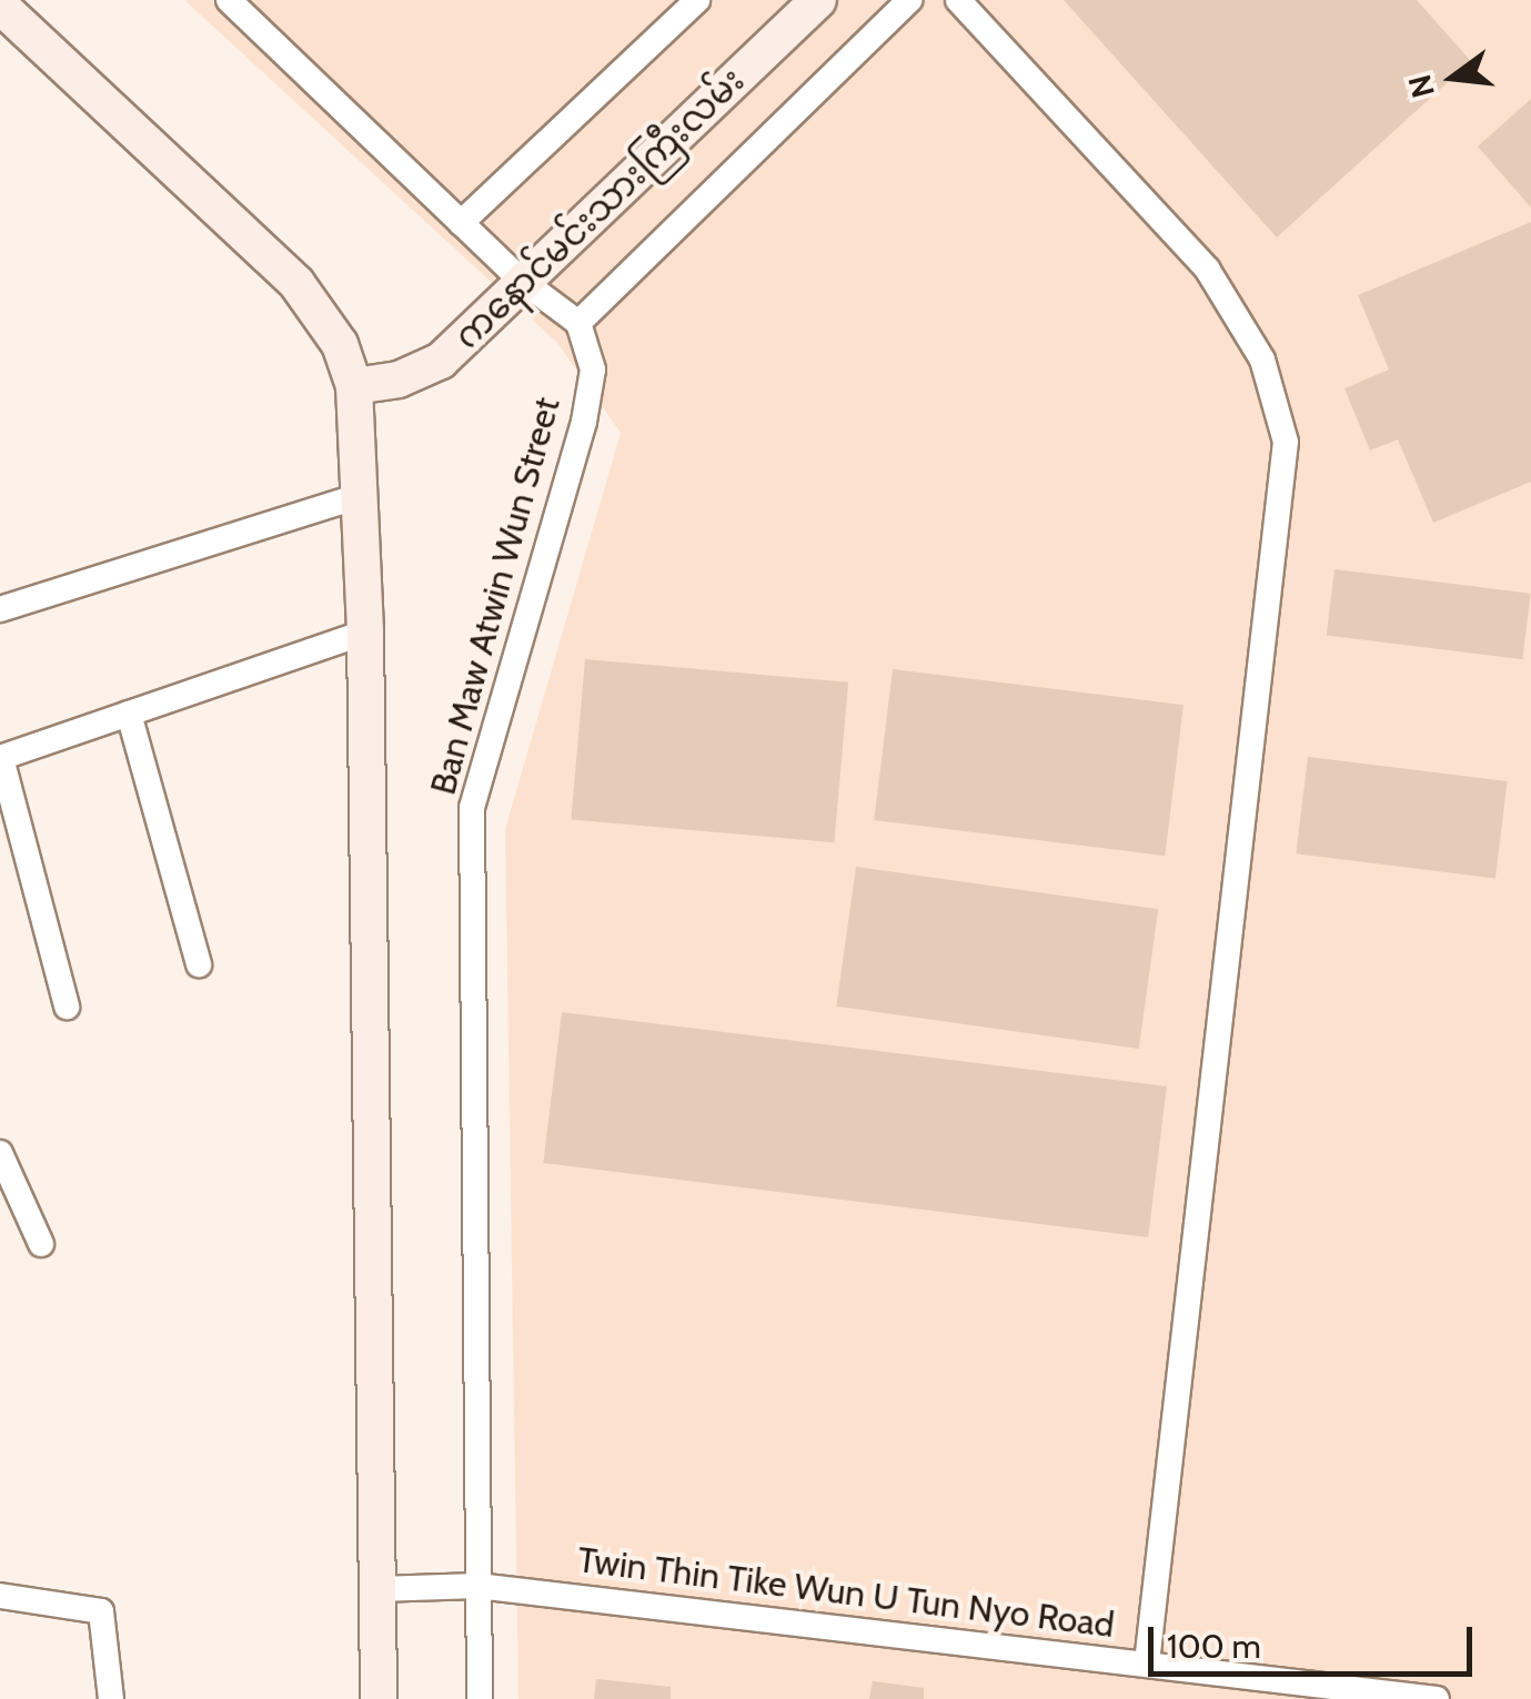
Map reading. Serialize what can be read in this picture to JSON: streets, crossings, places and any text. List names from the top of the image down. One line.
{"streets":{"main road":["ကနောင်မင်းသားကြီးလမ်း"],"street":["Ban Maw Atwin Wun Street","Twin Thin Tike Wun U Tun Nyo Road"]},"crossings":[["Ban Maw Atwin Wun Street","Twin Thin Tike Wun U Tun Nyo Road"]],"scale_bar":"100 m","north":"left"}
